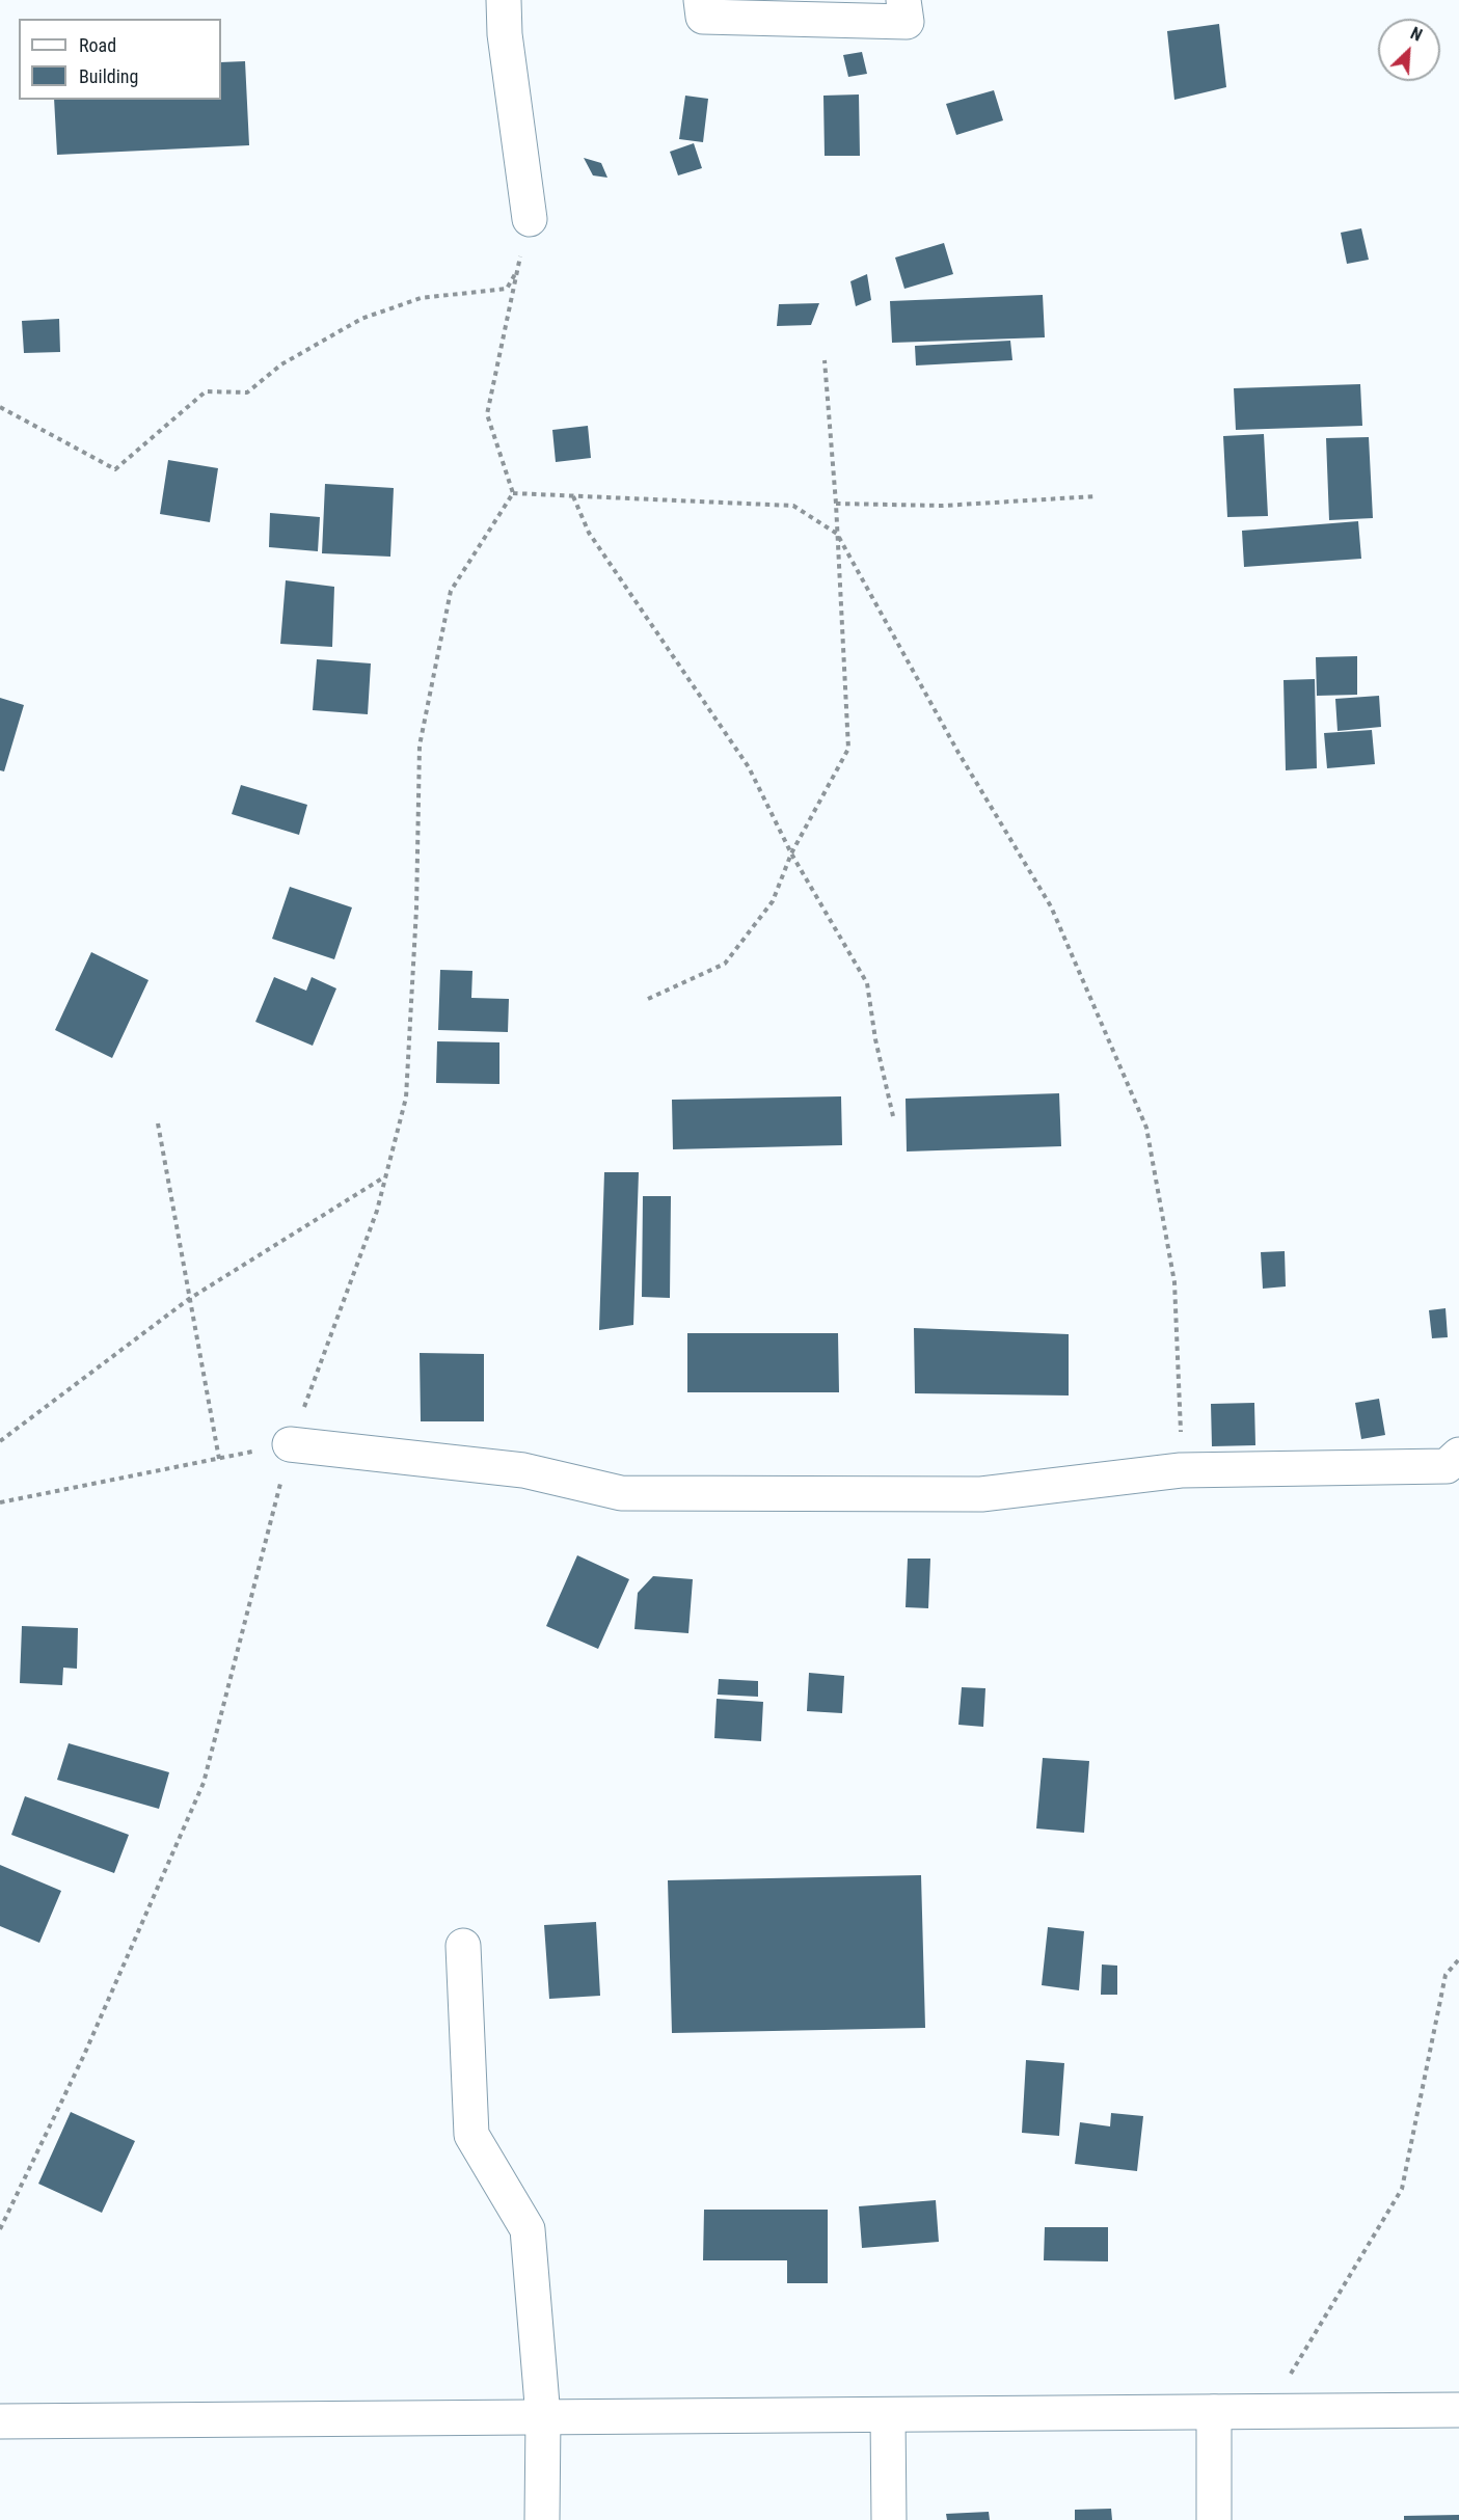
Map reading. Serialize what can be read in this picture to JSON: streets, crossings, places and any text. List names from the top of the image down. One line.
{"legend":["Road","Building"],"north":"top right"}
